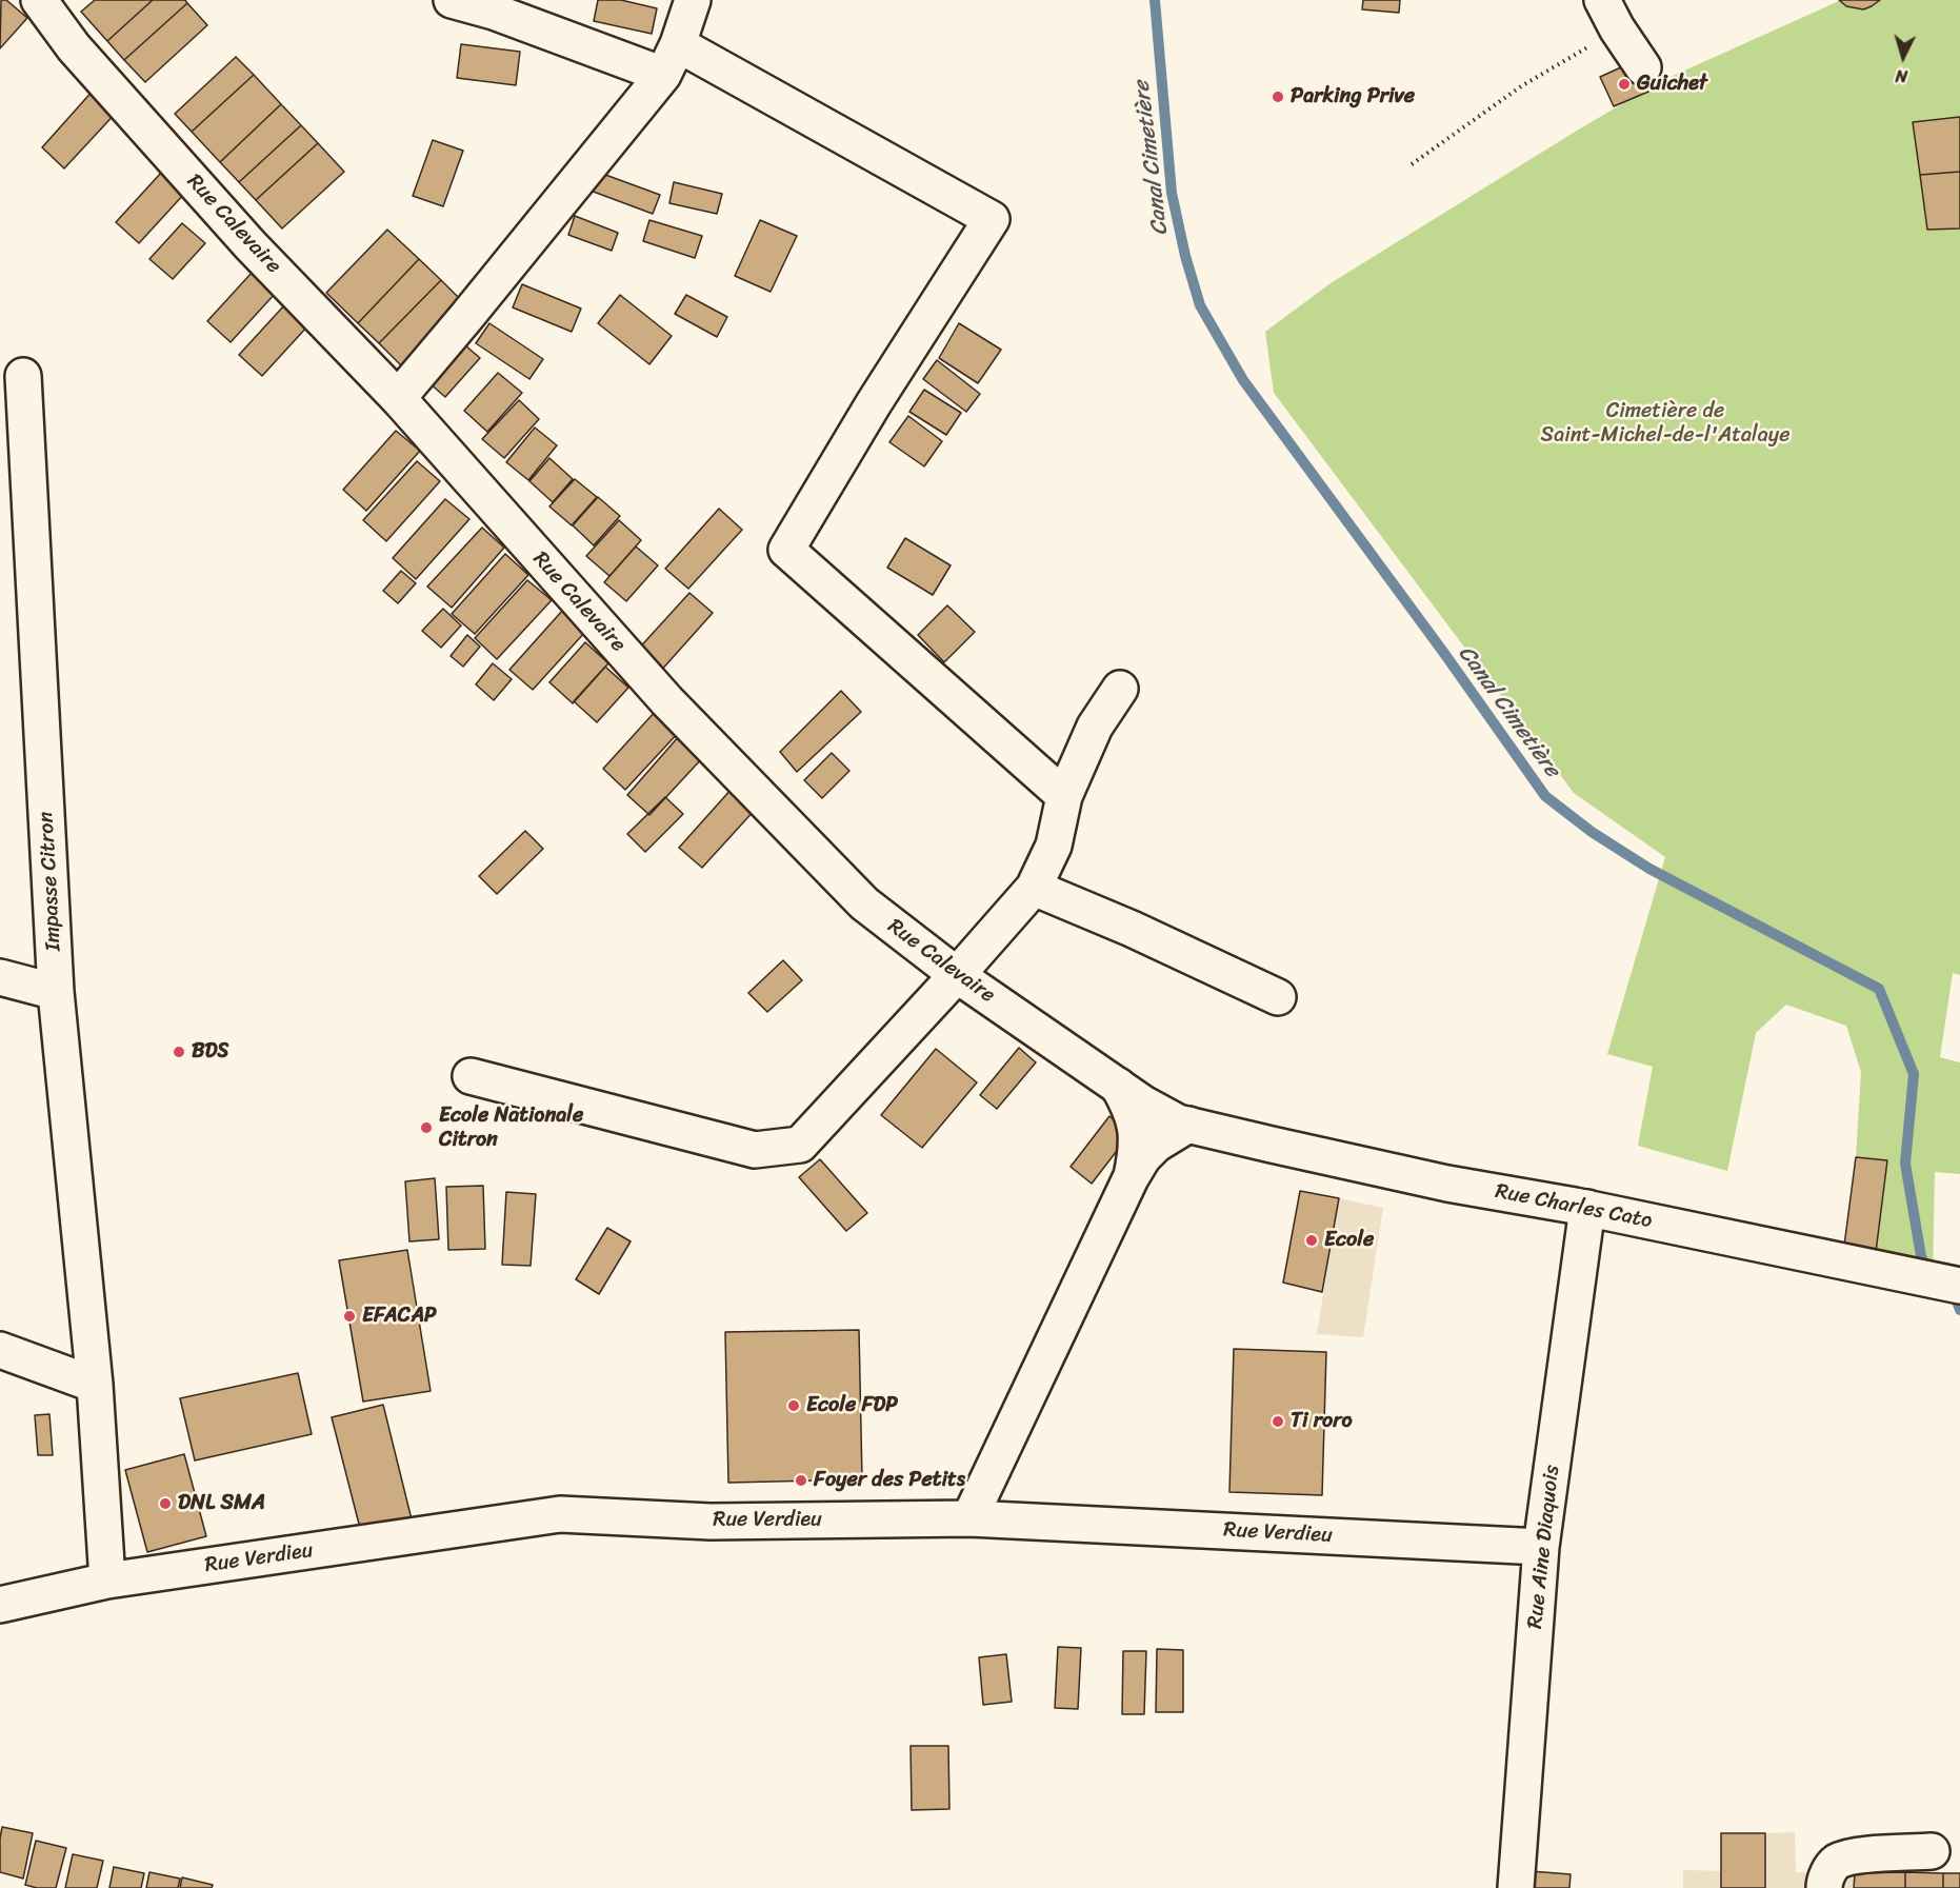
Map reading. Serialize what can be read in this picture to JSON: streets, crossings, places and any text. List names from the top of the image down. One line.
{"streets":{"street":["Rue Calevaire","Impasse Citron","Rue Charles Cato","Rue Verdieu","Rue Aine Diaquois"]},"crossings":[["Rue Calevaire","Rue Charles Cato"],["Impasse Citron","Rue Verdieu"],["Rue Charles Cato","Rue Aine Diaquois"],["Rue Verdieu","Rue Aine Diaquois"]],"water":["Canal Cimetière"],"parks":["Cimetière de Saint-Michel-de-l'Atalaye"],"places":["Guichet","Parking Prive","BDS","Ecole Nationale Citron","Ecole","EFACAP","Ecole FDP","Ti roro","Foyer des Petits","DNL SMA"],"north":"bottom"}
